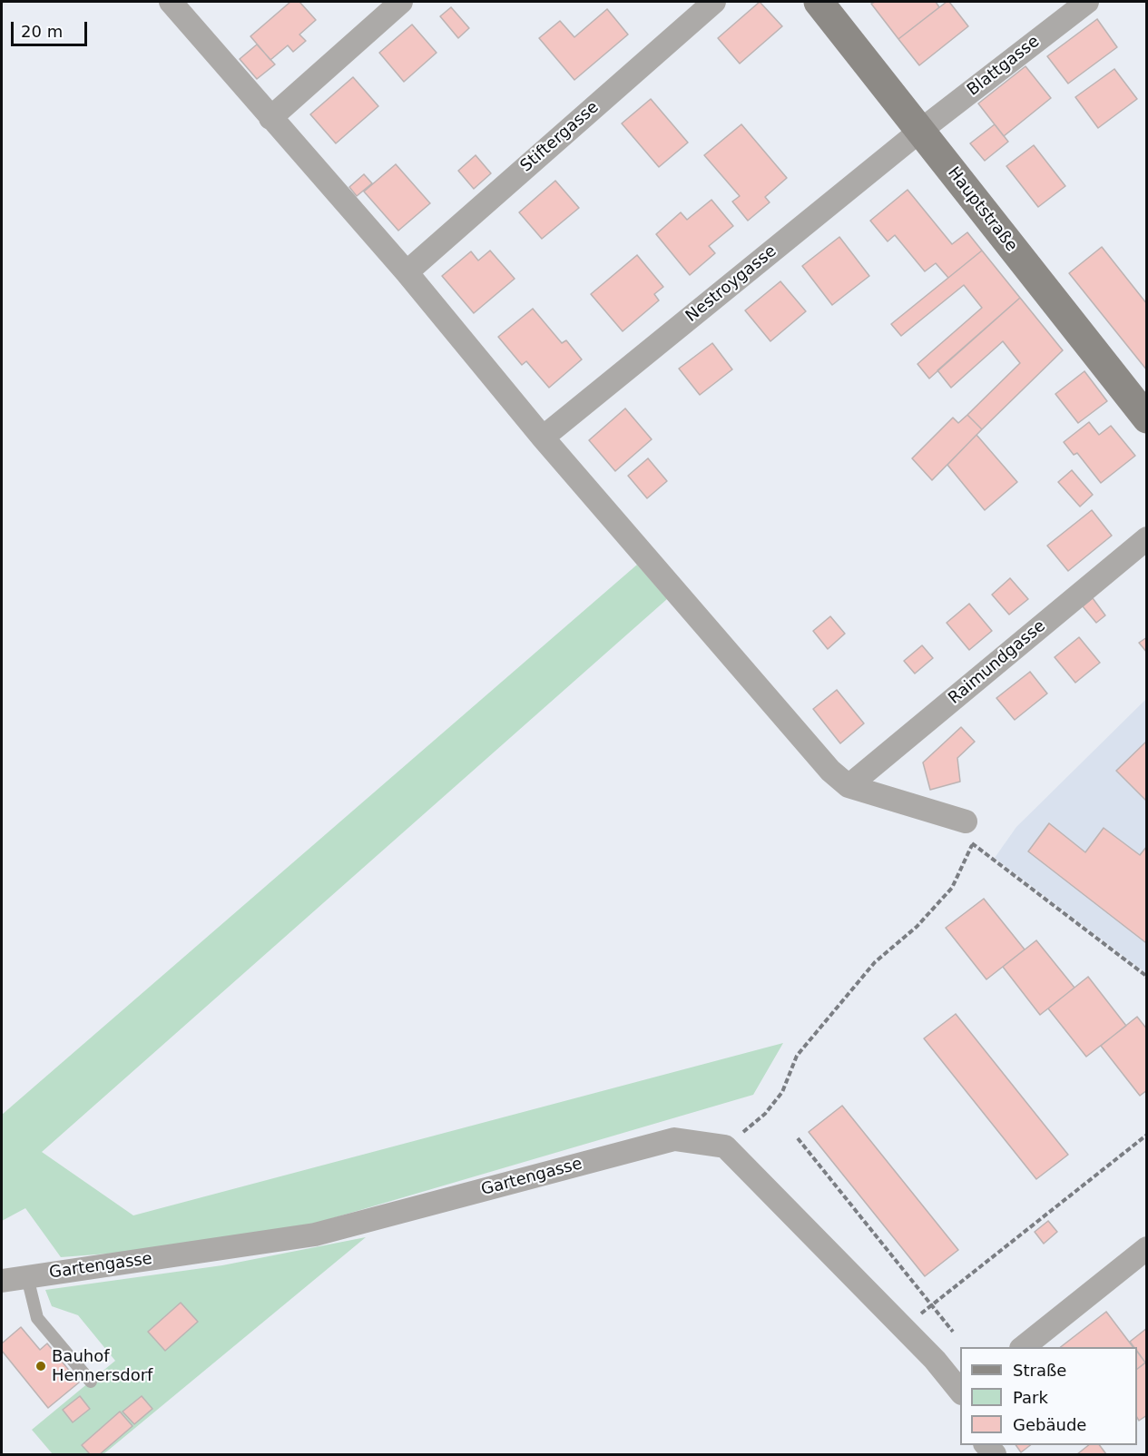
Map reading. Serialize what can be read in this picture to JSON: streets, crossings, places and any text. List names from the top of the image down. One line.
{"streets":{"street":["Blattgasse","Stiftergasse","Hauptstraße","Nestroygasse","Raimundgasse","Gartengasse"]},"crossings":[["Blattgasse","Hauptstraße"],["Blattgasse","Nestroygasse"],["Hauptstraße","Nestroygasse"]],"places":["Bauhof Hennersdorf"],"legend":["Straße","Park","Gebäude"],"scale_bar":"20 m"}
